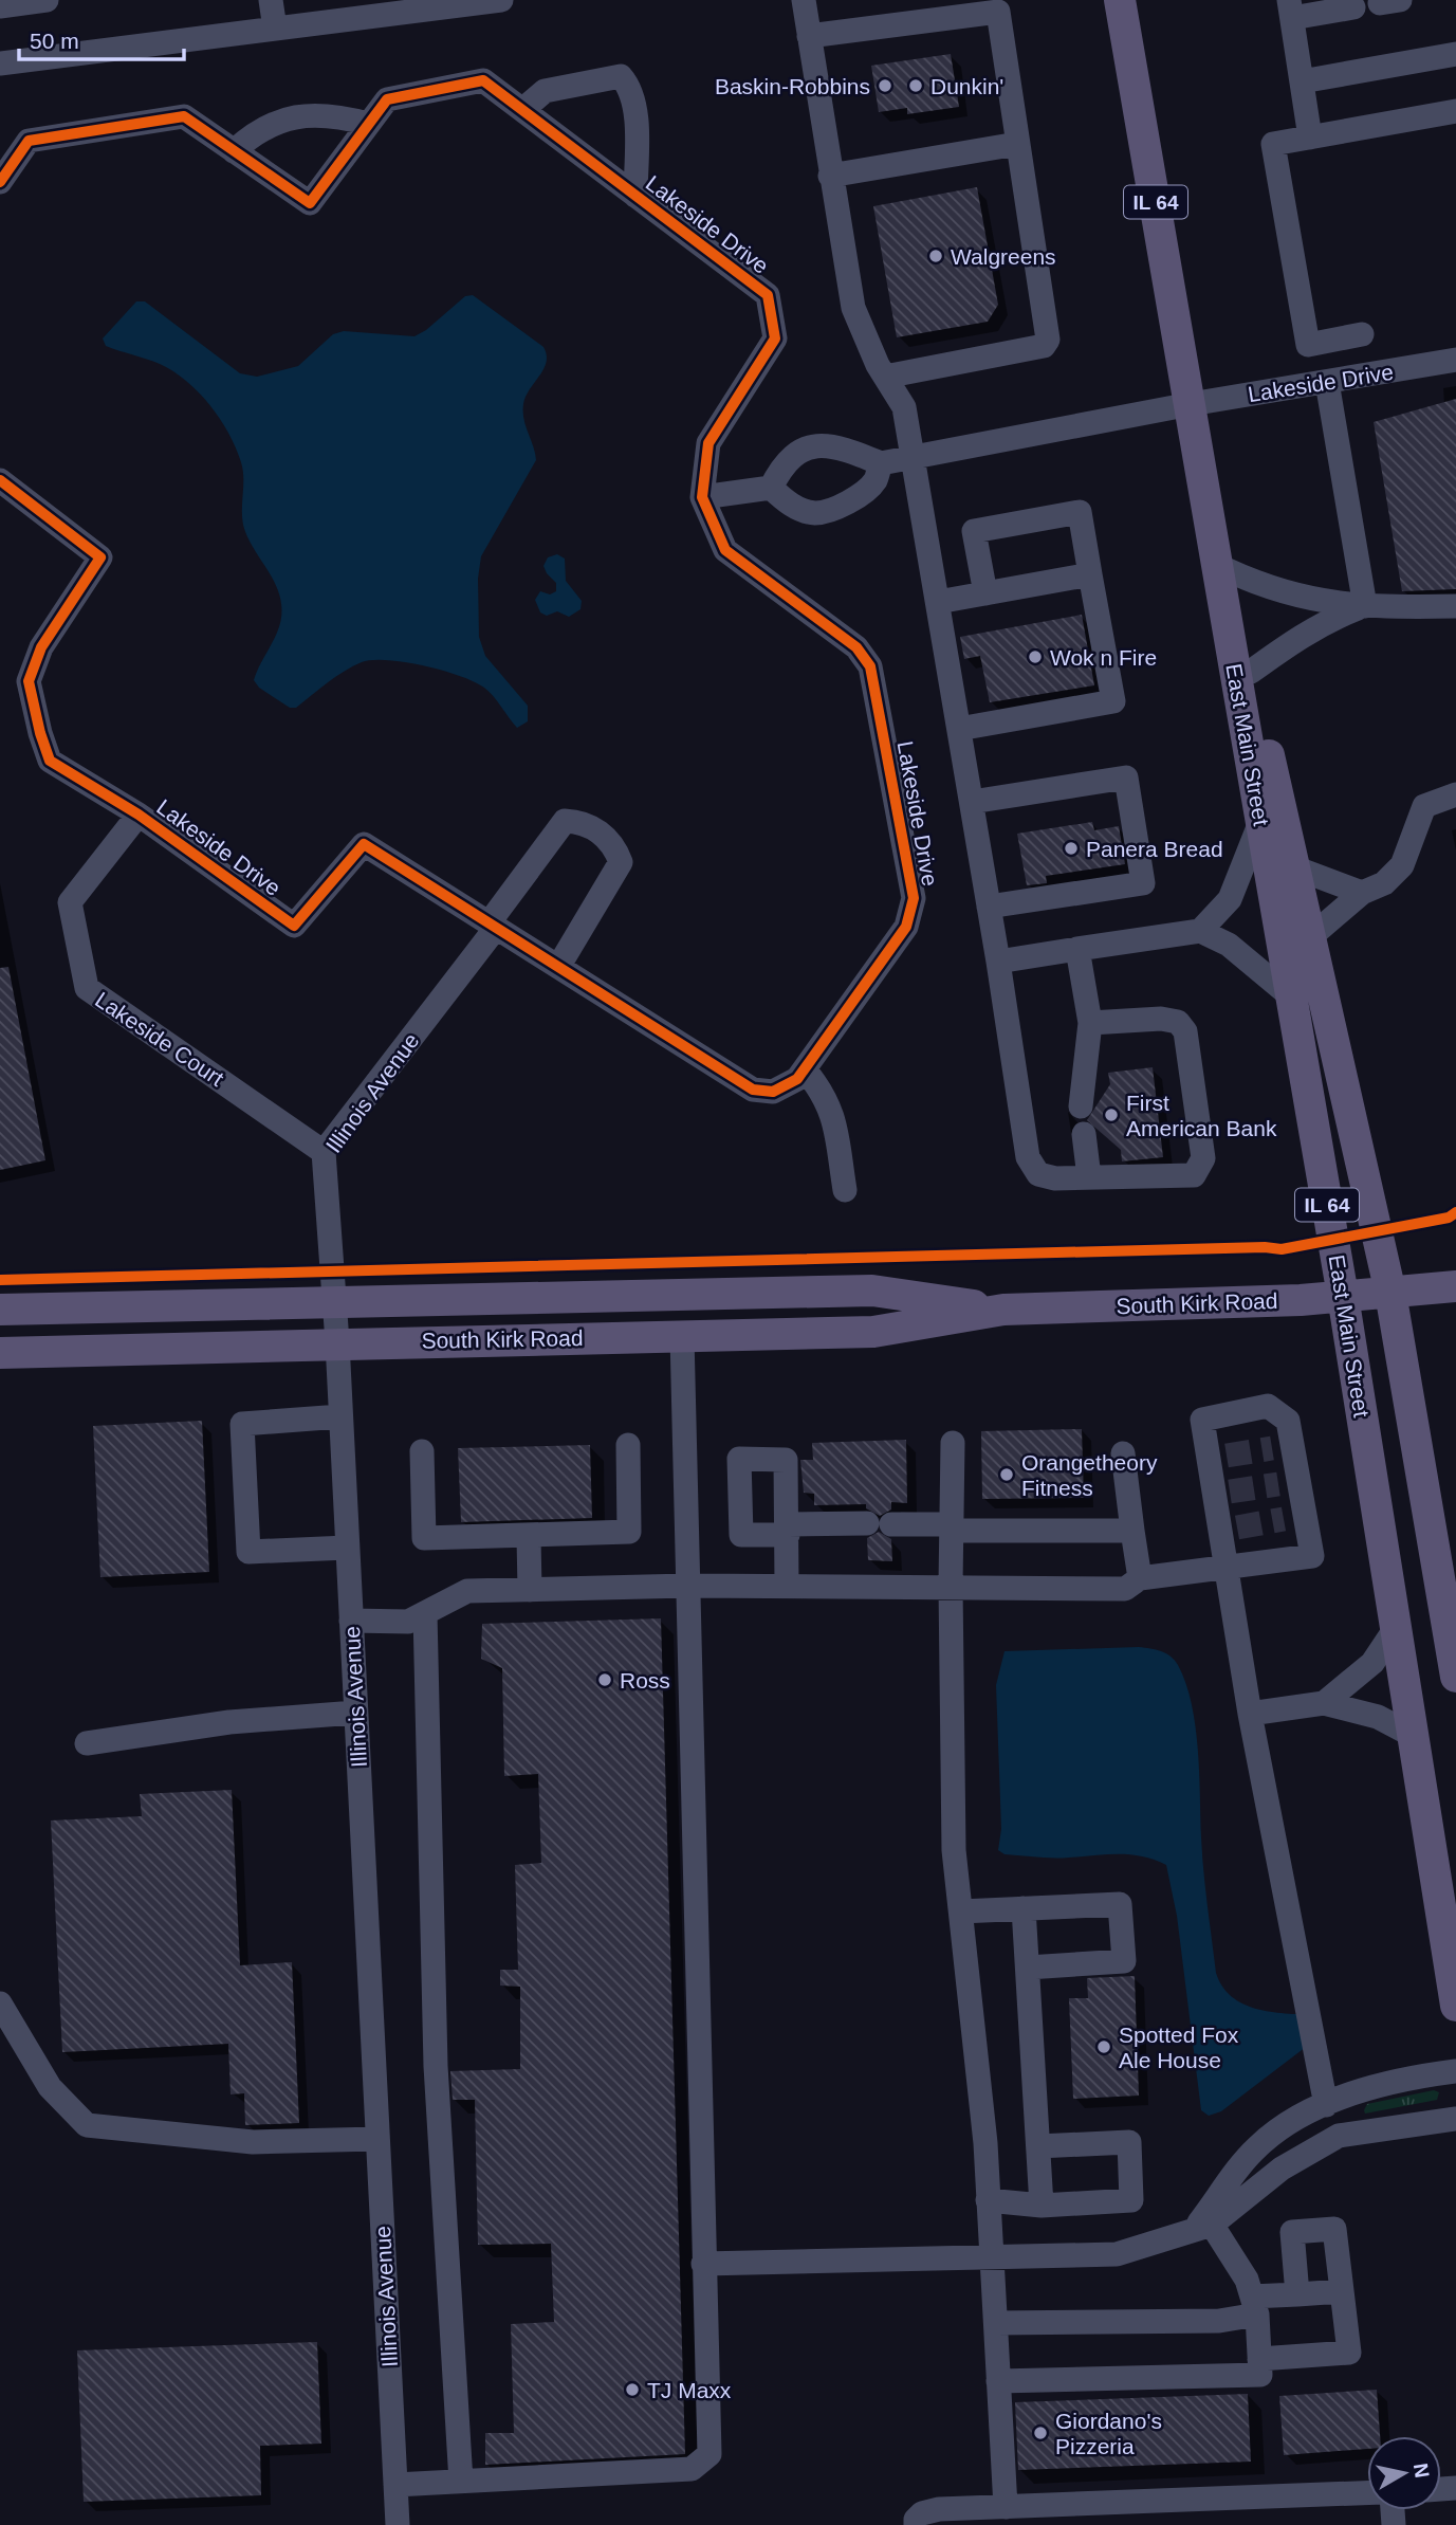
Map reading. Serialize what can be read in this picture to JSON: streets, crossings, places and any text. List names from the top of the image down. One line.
{"streets":{"main road":["IL 64","East Main Street","South Kirk Road"],"street":["Lakeside Drive","Lakeside Court","Illinois Avenue"]},"crossings":[["Lakeside Drive","East Main Street"],["Lakeside Drive","Lakeside Court"],["Lakeside Drive","Illinois Avenue"],["East Main Street","South Kirk Road"],["Lakeside Court","Illinois Avenue"],["Illinois Avenue","South Kirk Road"]],"places":["Baskin-Robbins","Dunkin'","Walgreens","Wok n Fire","Panera Bread","First American Bank","Orangetheory Fitness","Ross","Spotted Fox Ale House","TJ Maxx","Giordano's Pizzeria"],"scale_bar":"50 m","north":"right"}
